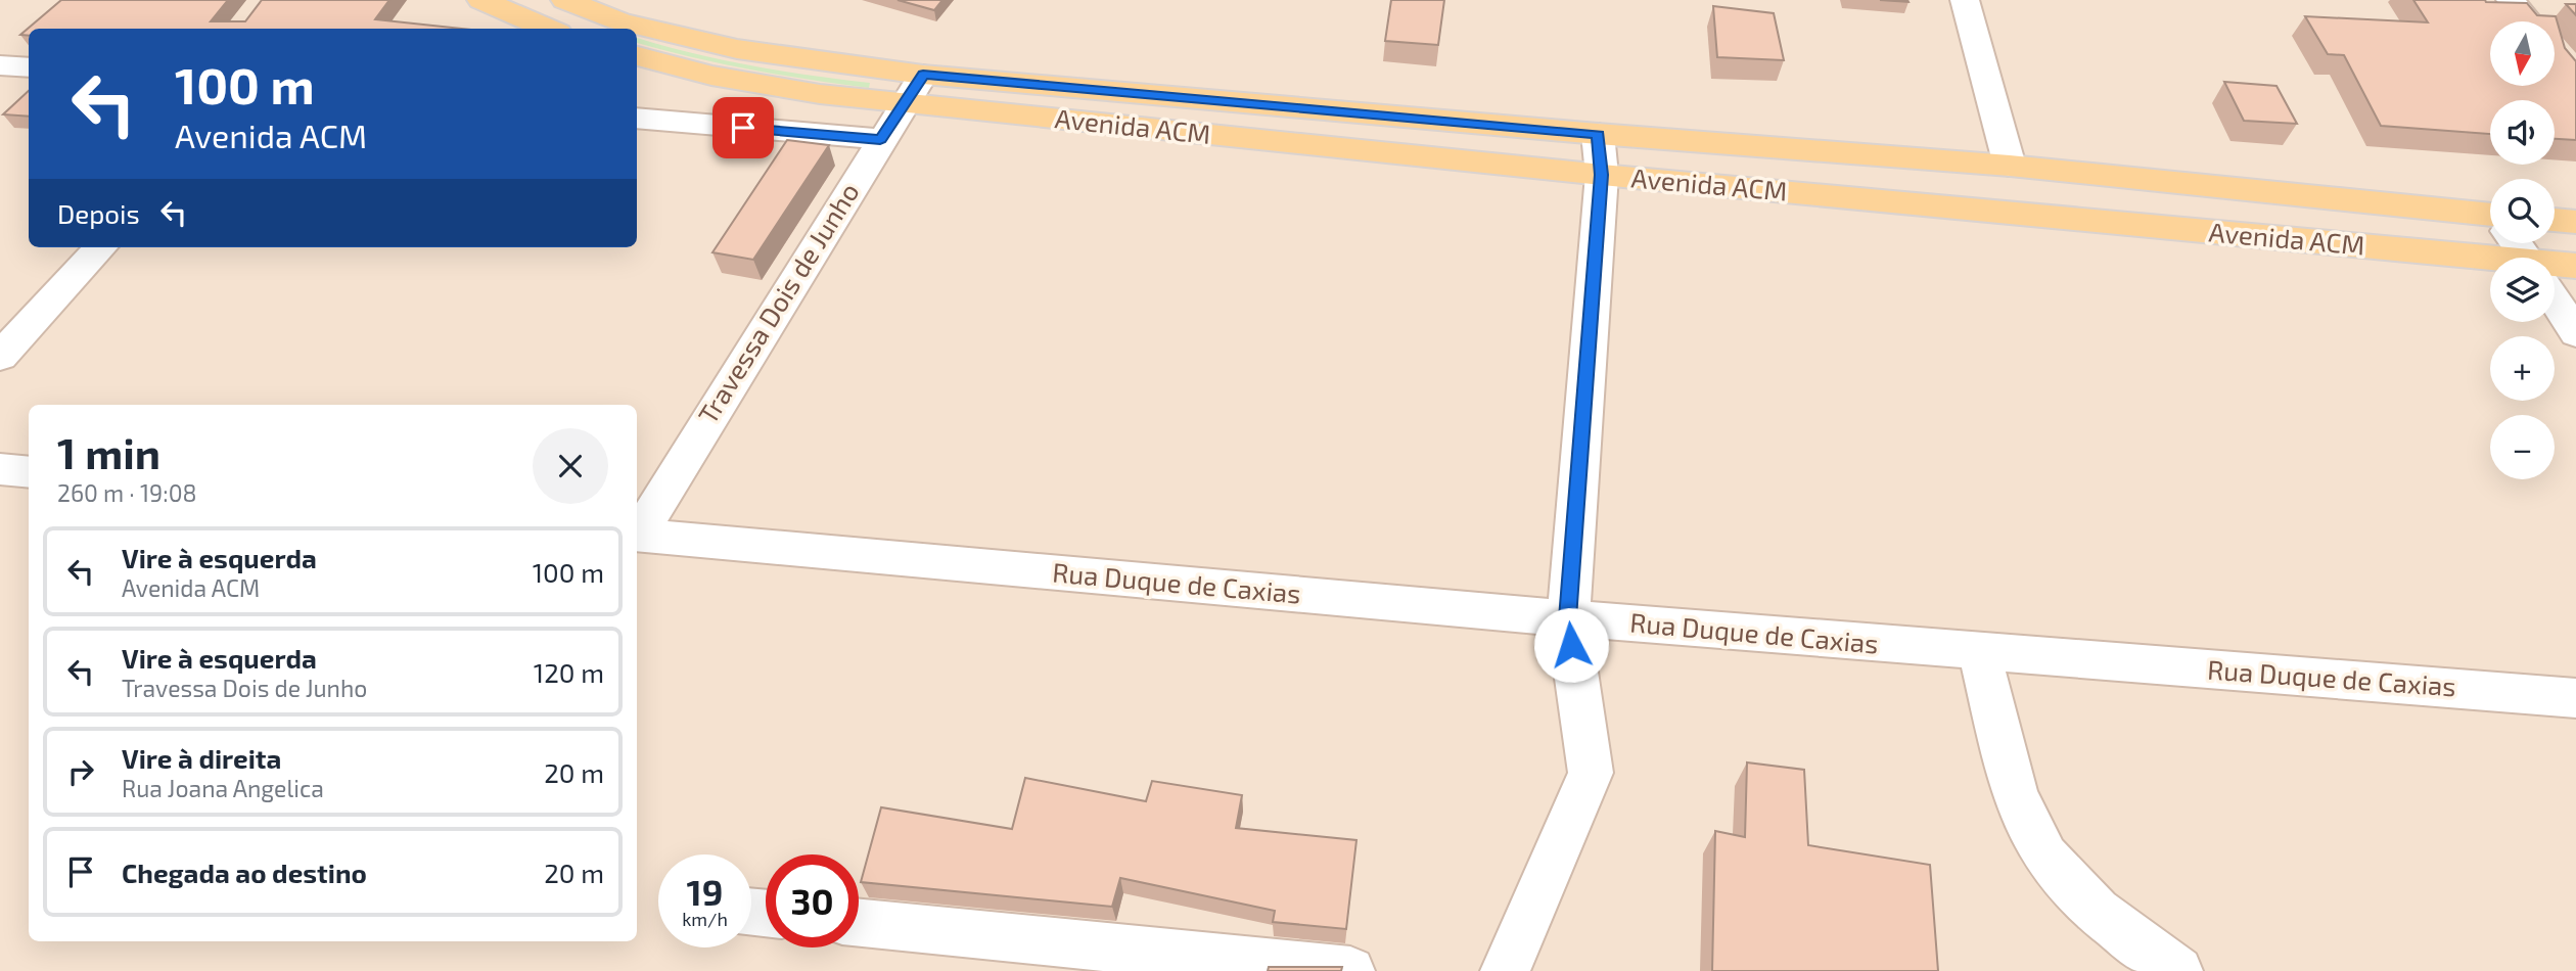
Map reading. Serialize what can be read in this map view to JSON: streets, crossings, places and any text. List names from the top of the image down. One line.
{"streets":{"main road":["Avenida ACM"],"street":["Travessa Dois de Junho","Rua Duque de Caxias"]},"crossings":[["Avenida ACM","Travessa Dois de Junho"]],"north":"bottom","page":{"map_buttons":["+","−"],"turn":["100 m","Avenida ACM"],"then":"Depois","heading":["1 min","260 m · 19:08"],"list":[{"name":"Vire à esquerda","note":"Avenida ACM","value":"100 m"},{"name":"Vire à esquerda","note":"Travessa Dois de Junho","value":"120 m"},{"name":"Vire à direita","note":"Rua Joana Angelica","value":"20 m"},{"name":"Chegada ao destino","value":"20 m"}],"speed":"19 km/h","limit":"30"}}
